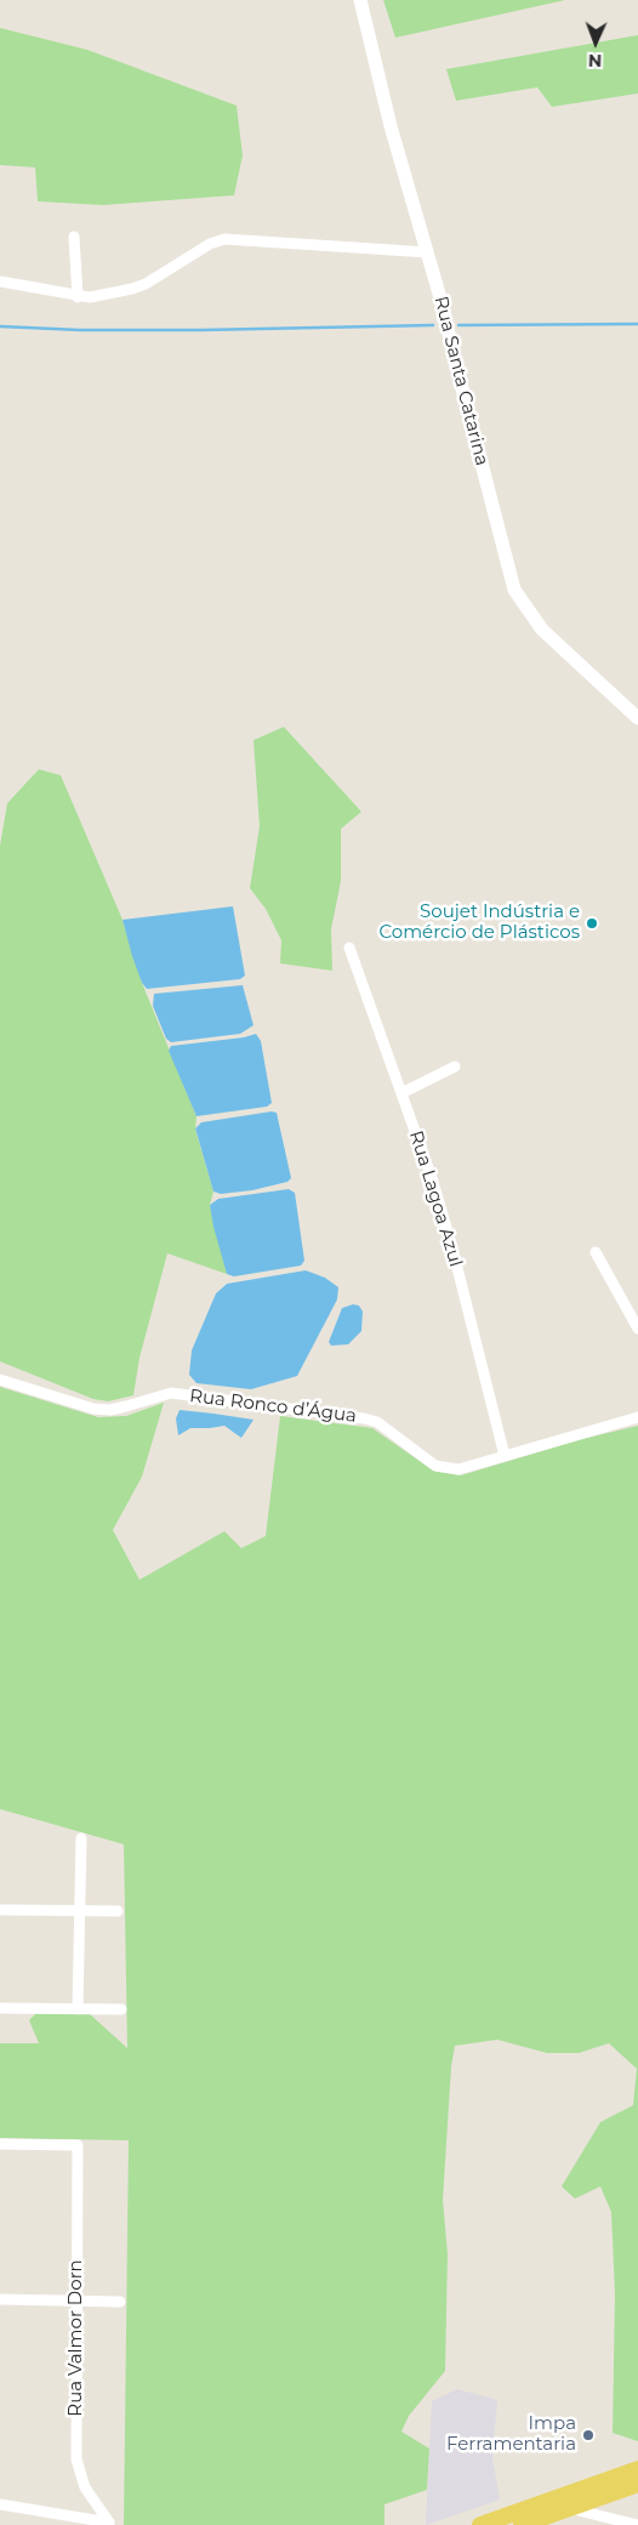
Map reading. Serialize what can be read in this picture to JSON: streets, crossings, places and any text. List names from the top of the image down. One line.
{"streets":{"street":["Rua Santa Catarina","Rua Lagoa Azul","Rua Ronco d’Água","Rua Valmor Dorn"]},"crossings":[["Rua Lagoa Azul","Rua Ronco d’Água"]],"places":["Soujet Indústria e Comércio de Plásticos","Impa Ferramentaria"],"north":"bottom"}
